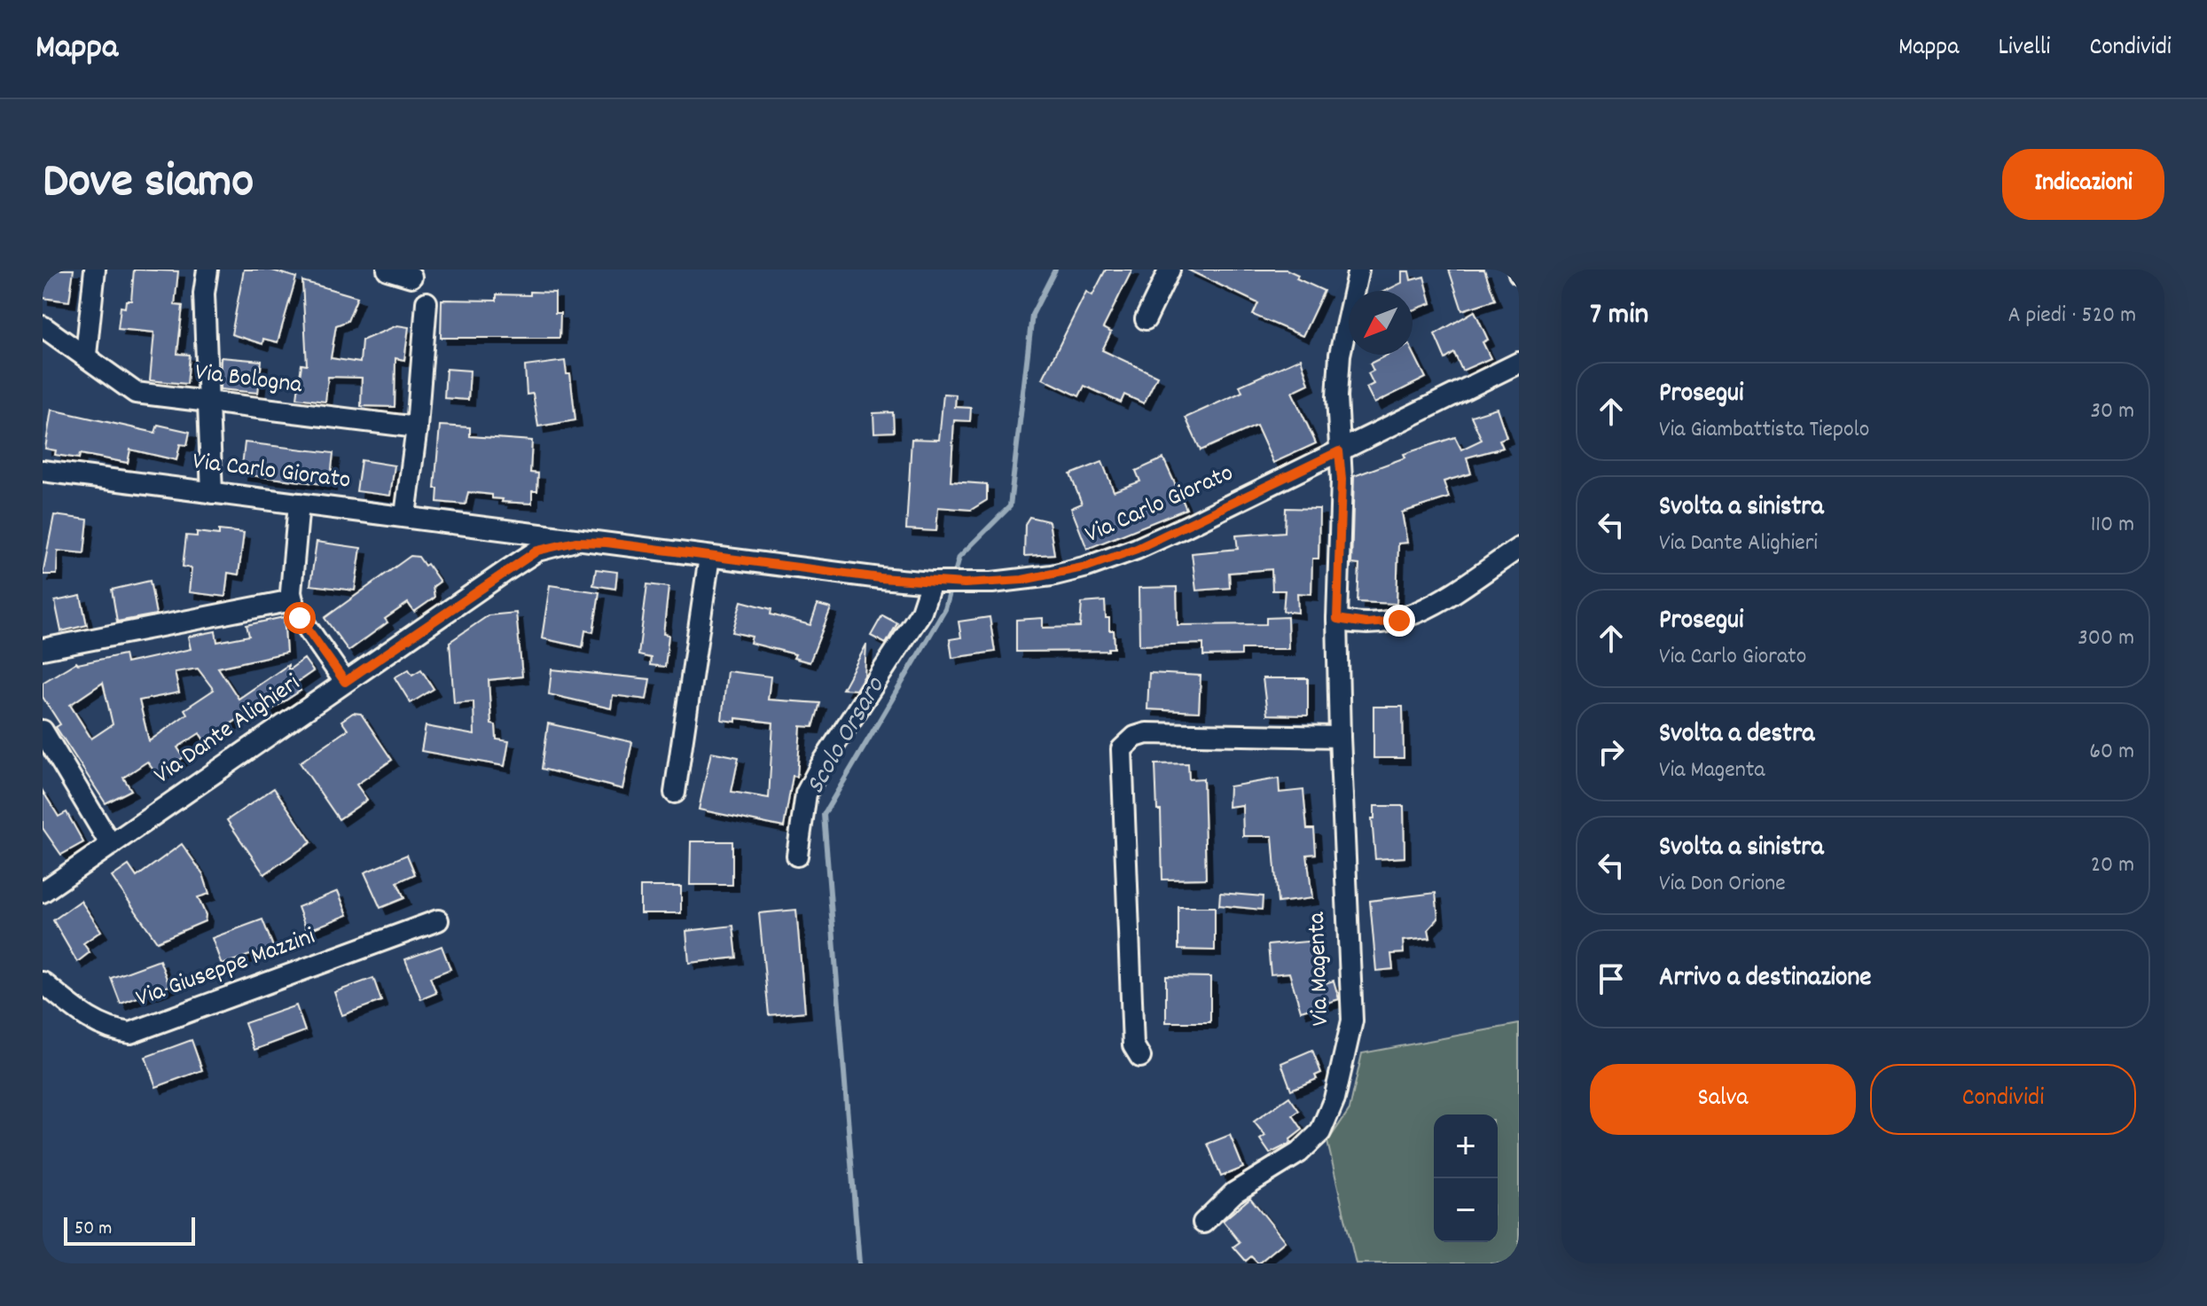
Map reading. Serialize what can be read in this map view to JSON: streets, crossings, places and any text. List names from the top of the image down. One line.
{"streets":{"street":["Via Bologna","Via Carlo Giorato","Via Dante Alighieri","Via Giuseppe Mazzini","Via Magenta"]},"crossings":[["Via Carlo Giorato","Via Dante Alighieri"],["Via Carlo Giorato","Via Magenta"]],"water":["Scolo Orsaro"],"scale_bar":"50 m","north":"bottom left","page":{"header":"Mappa","nav":["Mappa","Livelli","Condividi"],"title":"Dove siamo","buttons":["Indicazioni",["Salva","Condividi"]],"heading":["7 min","A piedi · 520 m"],"list":[["Prosegui","Via Giambattista Tiepolo","30 m"],["Svolta a sinistra","Via Dante Alighieri","110 m"],["Prosegui","Via Carlo Giorato","300 m"],["Svolta a destra","Via Magenta","60 m"],["Svolta a sinistra","Via Don Orione","20 m"],"Arrivo a destinazione"],"map_buttons":["+","−"],"scale":"50 m"}}
